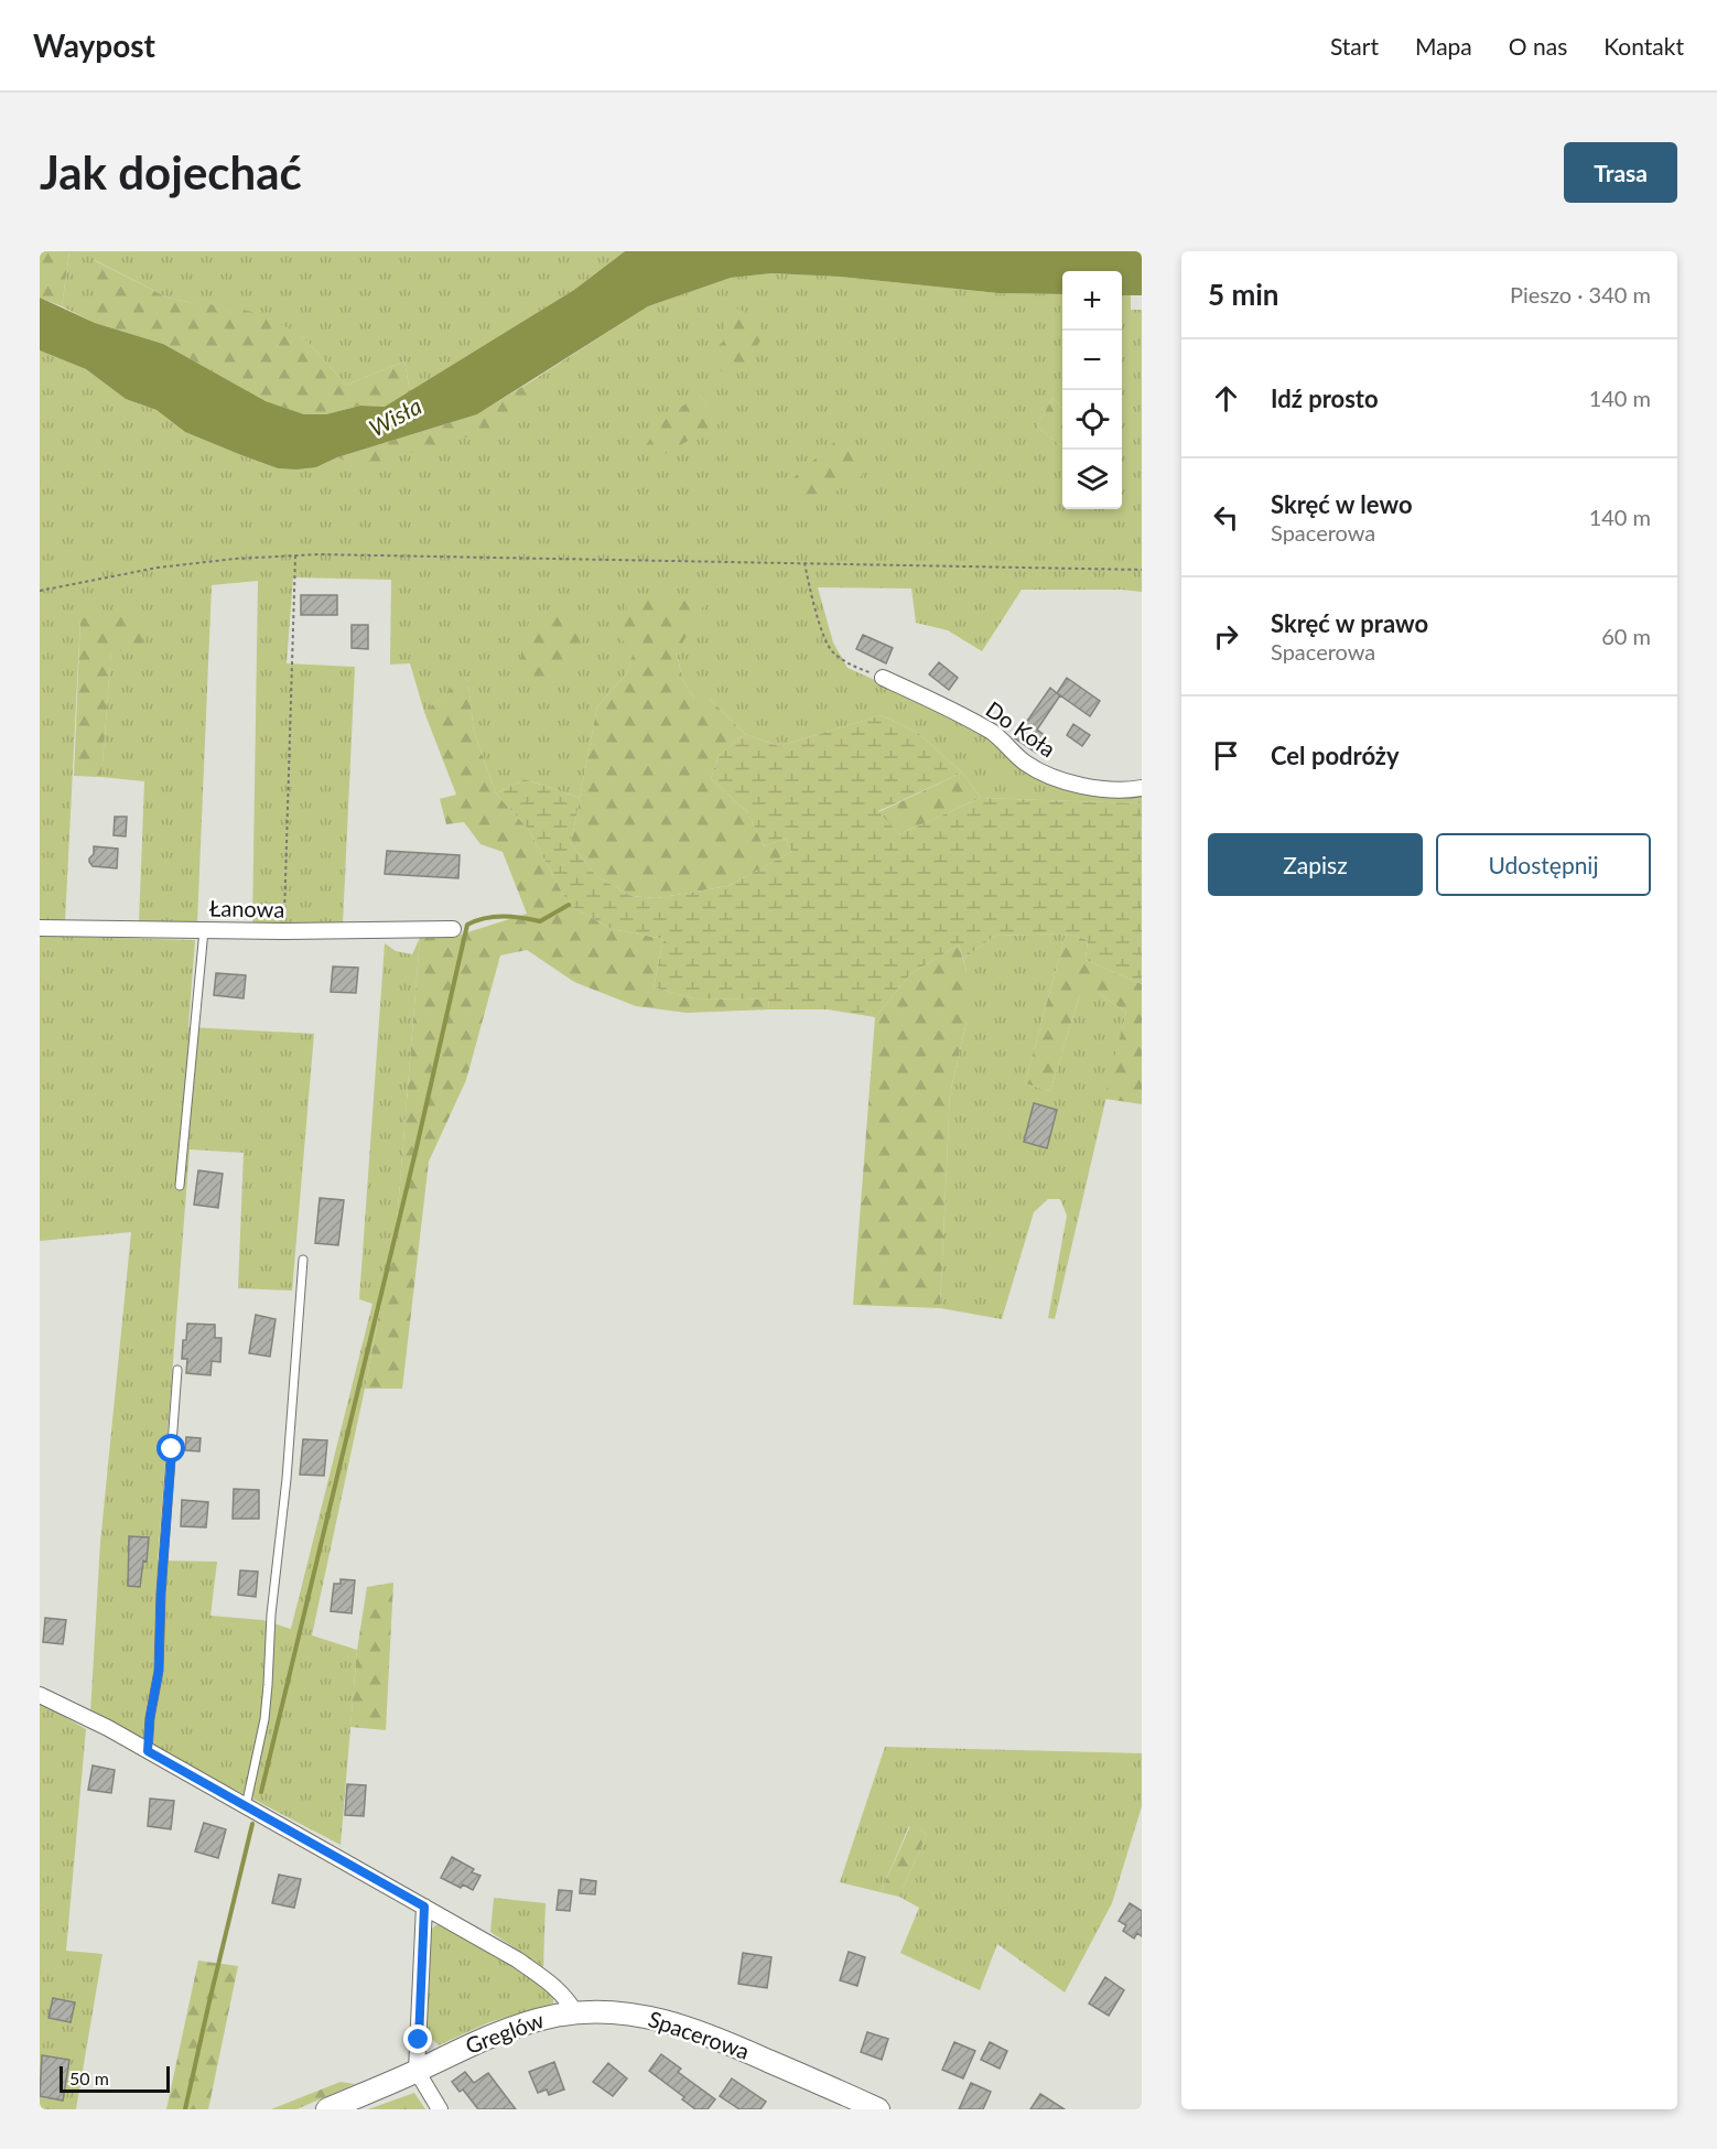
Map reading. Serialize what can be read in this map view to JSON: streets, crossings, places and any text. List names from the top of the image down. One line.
{"streets":{"street":["Do Koła","Łanowa","Greglów","Spacerowa"]},"crossings":[["Greglów","Spacerowa"]],"water":["Wisła"],"scale_bar":"50 m","page":{"header":"Waypost","nav":["Start","Mapa","O nas","Kontakt"],"buttons":["Trasa",["Zapisz","Udostępnij"]],"title":"Jak dojechać","heading":["5 min","Pieszo · 340 m"],"map_buttons":["+","−"],"list":[["Idź prosto","140 m"],["Skręć w lewo","Spacerowa","140 m"],["Skręć w prawo","Spacerowa","60 m"],"Cel podróży"],"scale":"50 m"}}
